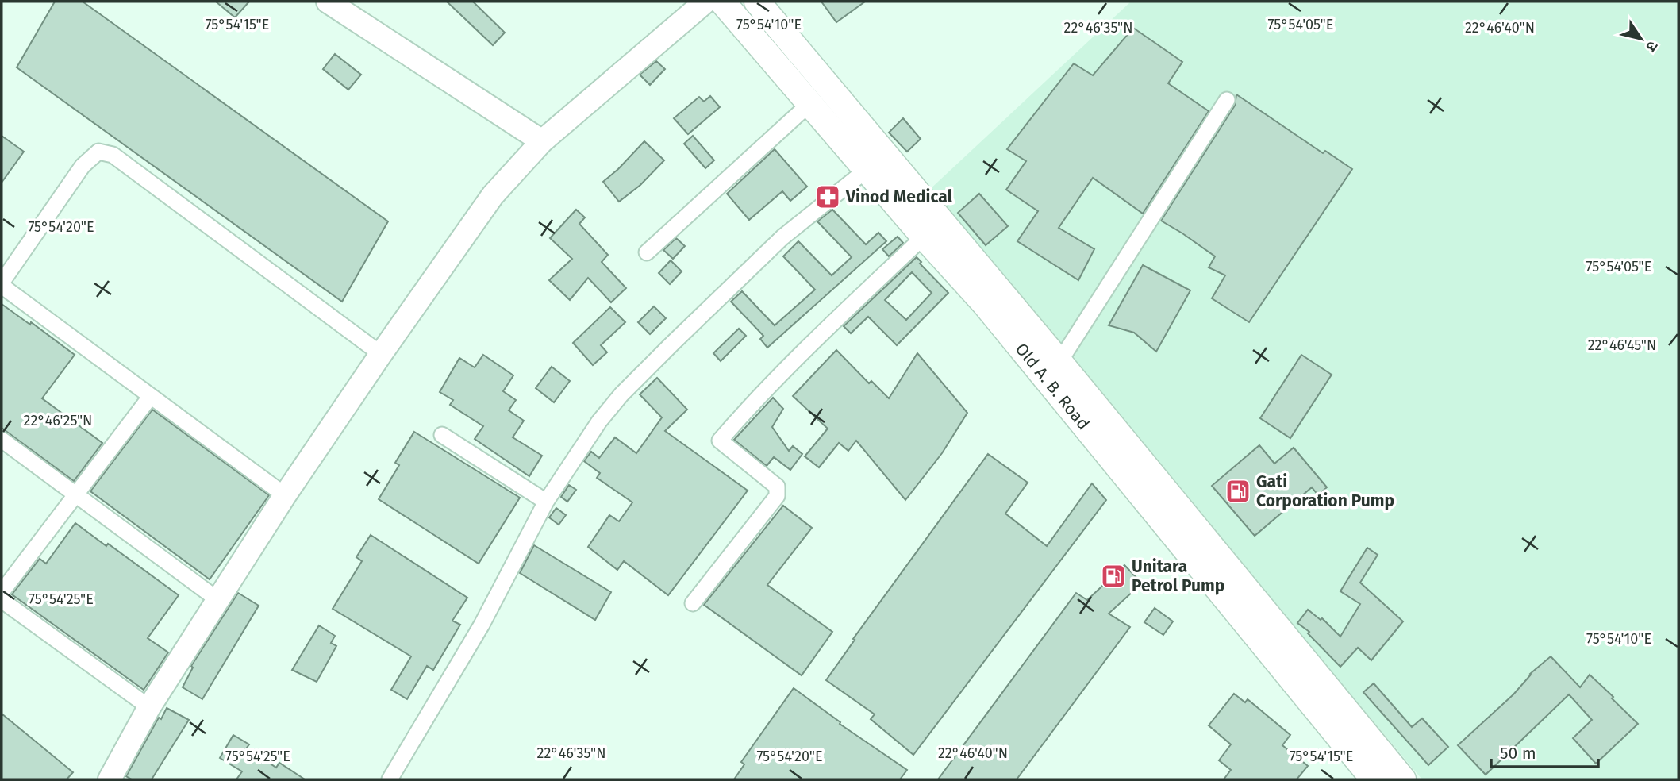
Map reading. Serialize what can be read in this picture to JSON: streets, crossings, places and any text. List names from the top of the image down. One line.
{"streets":{"main road":["Old A. B. Road"]},"places":{"pharmacy":["Vinod Medical"],"fuel station":["Gati Corporation Pump","Unitara Petrol Pump"]},"scale_bar":"50 m","north":"bottom right","coordinates":["75°54'15\"E","75°54'10\"E","75°54'05\"E","22°46'35\"N","22°46'40\"N","75°54'20\"E","22°46'45\"N","22°46'25\"N","75°54'25\"E"]}
